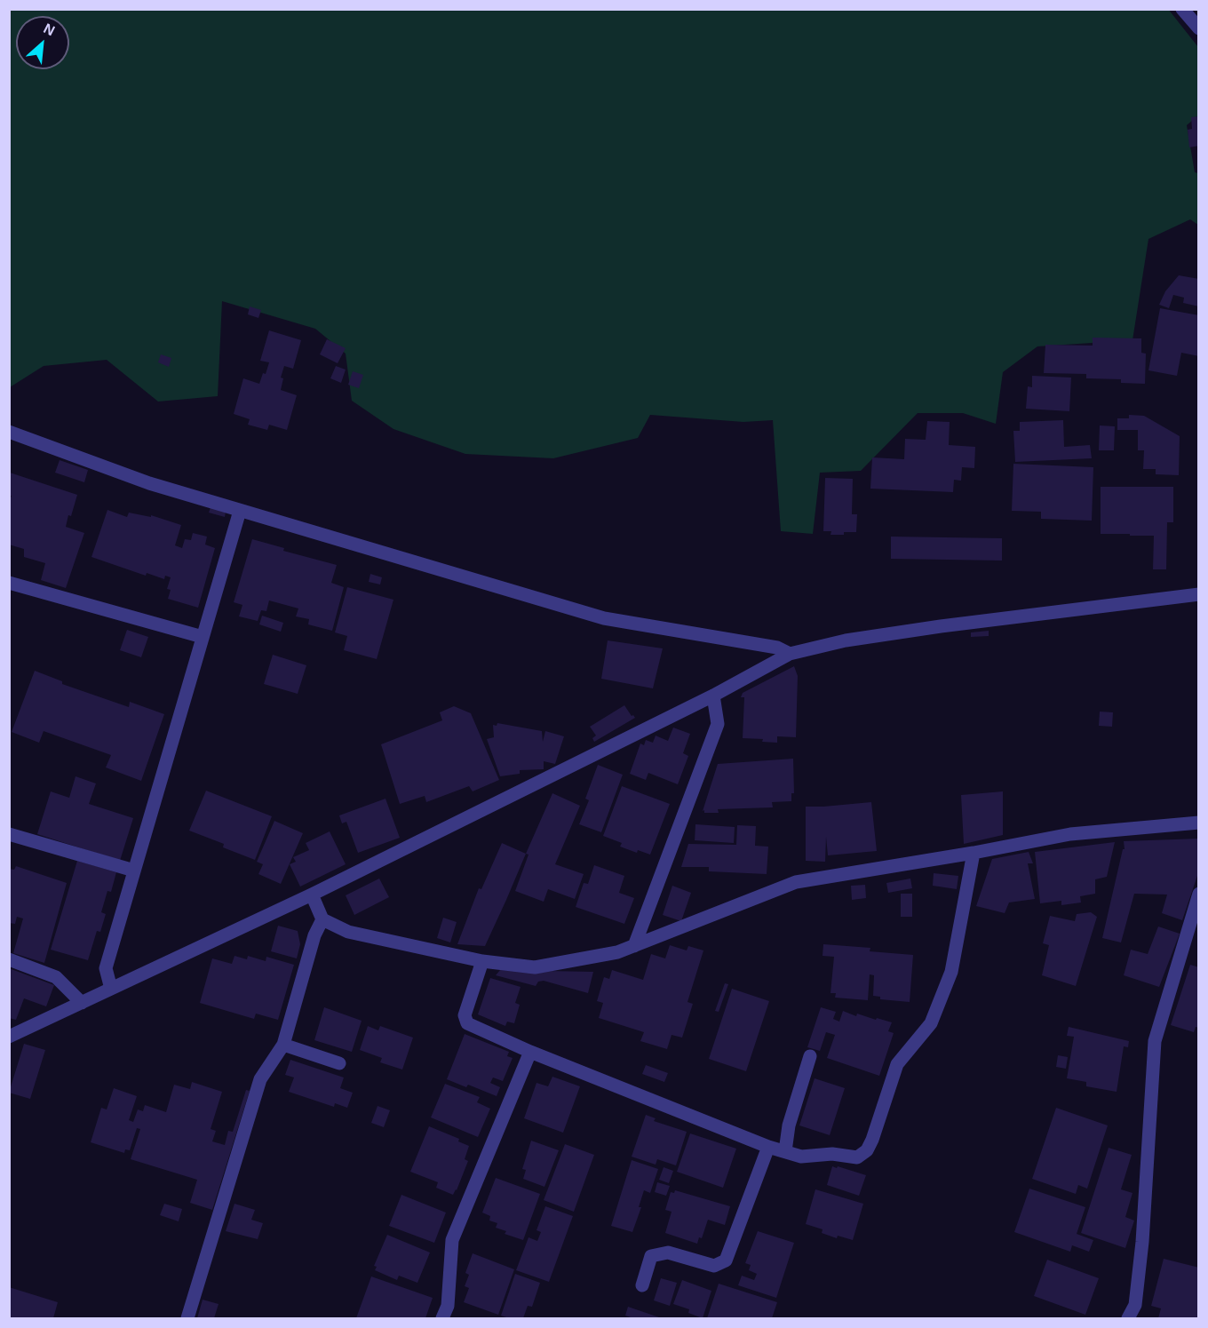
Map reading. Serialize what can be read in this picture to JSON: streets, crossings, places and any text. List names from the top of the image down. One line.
{"north":"top right"}
